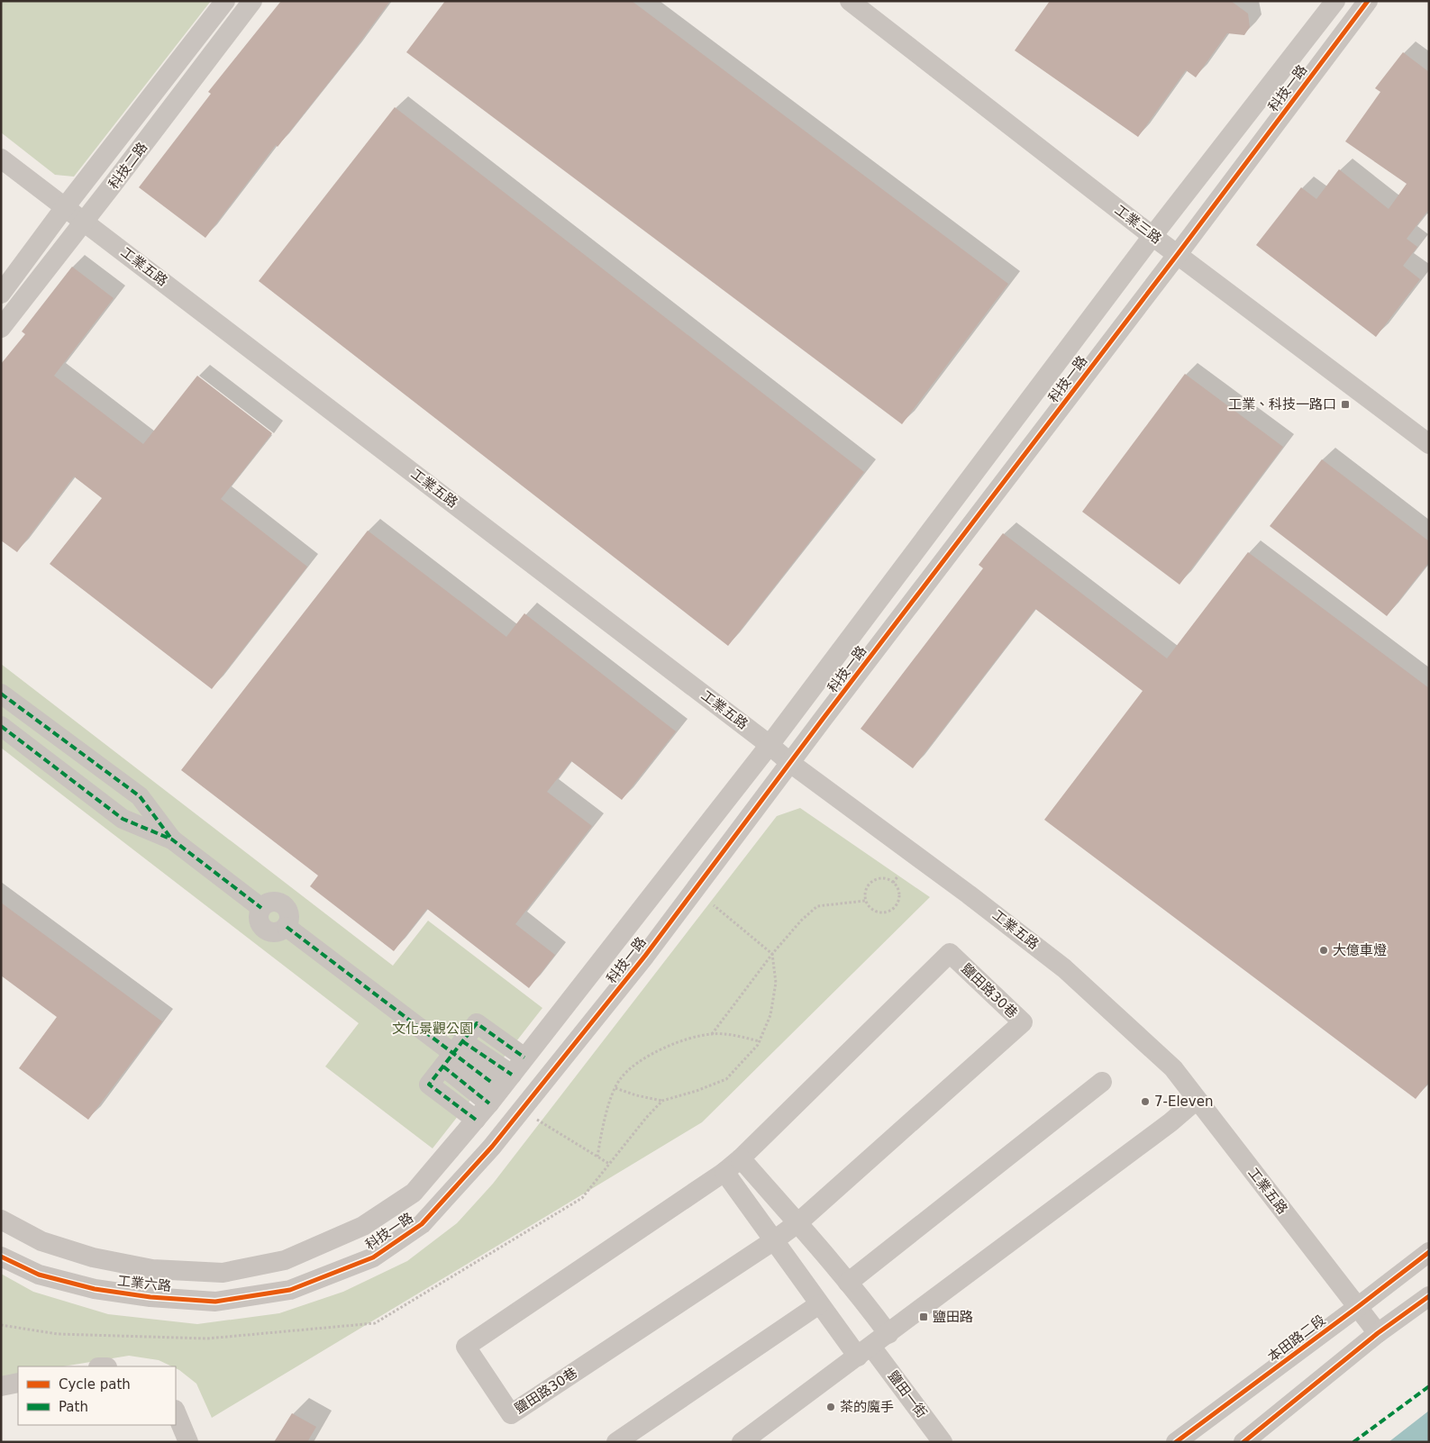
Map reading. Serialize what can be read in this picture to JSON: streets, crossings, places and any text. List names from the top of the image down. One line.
{"streets":{"street":["科技一路","科技二路","工業三路","工業五路","鹽田路30巷","工業六路","本田路二段","鹽田一街"]},"crossings":[["科技一路","工業三路"],["科技一路","工業五路"],["科技一路","工業六路"],["科技二路","工業五路"],["工業五路","本田路二段"]],"parks":["文化景觀公園"],"places":{"transit":["工業、科技一路口","鹽田路"],"other":["大億車燈","7-Eleven","茶的魔手"]},"legend":["Cycle path","Path"]}
